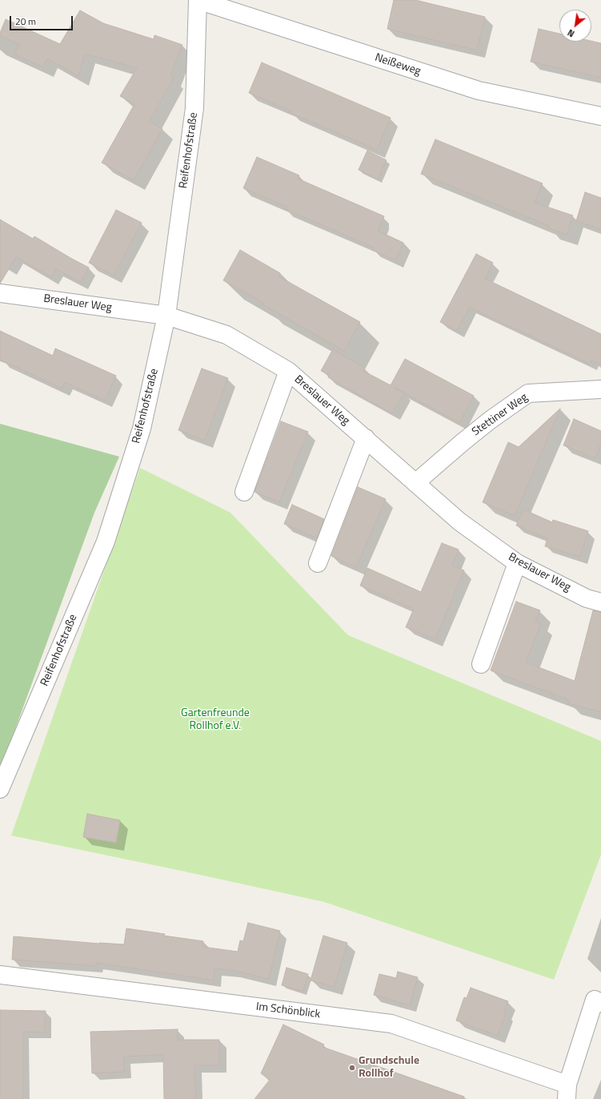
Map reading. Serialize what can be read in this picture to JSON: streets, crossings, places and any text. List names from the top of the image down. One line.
{"streets":{"street":["Neißeweg","Reifenhofstraße","Breslauer Weg","Stettiner Weg","Im Schönblick"]},"crossings":[["Neißeweg","Reifenhofstraße"],["Reifenhofstraße","Breslauer Weg"],["Breslauer Weg","Stettiner Weg"]],"parks":["Gartenfreunde Rollhof e.V."],"places":["Grundschule Rollhof"],"scale_bar":"20 m","north":"bottom left"}
